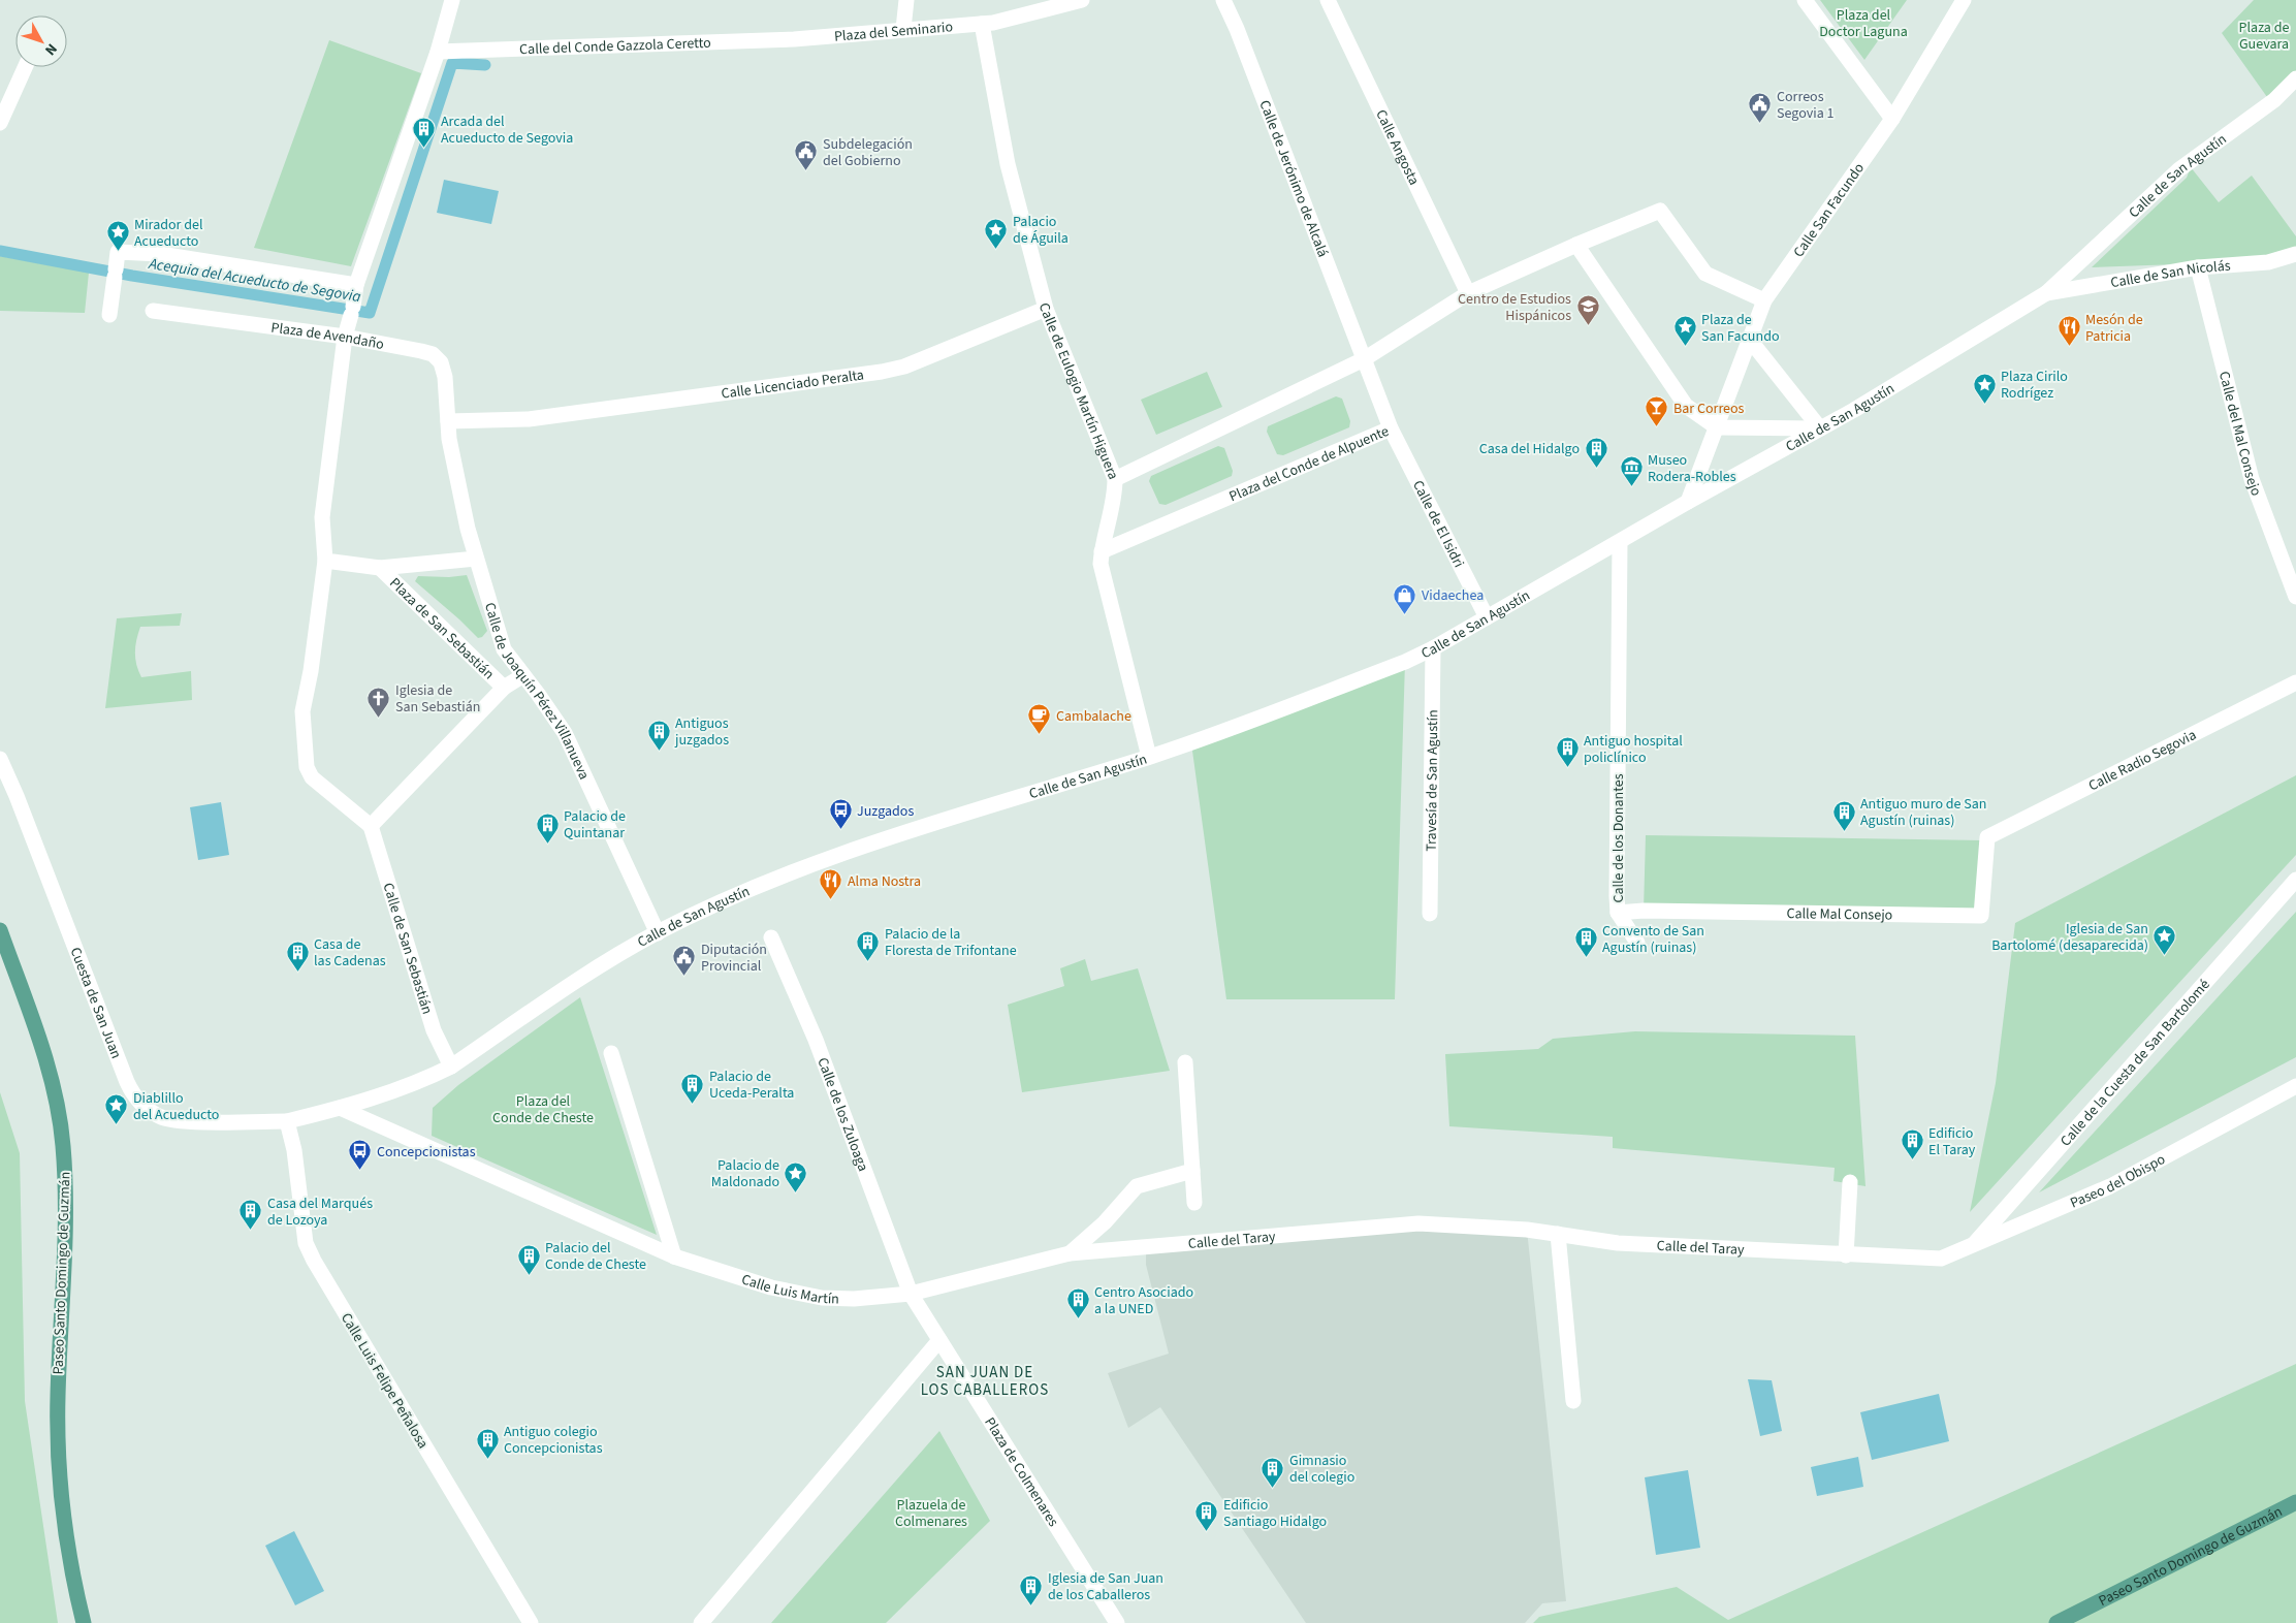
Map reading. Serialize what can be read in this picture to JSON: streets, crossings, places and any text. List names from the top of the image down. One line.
{"streets":{"main road":["Paseo Santo Domingo de Guzmán"],"street":["Plaza del Seminario","Calle del Conde Gazzola Ceretto","Calle Angosta","Calle de San Agustín","Calle de Jerónimo de Alcalá","Calle San Facundo","Calle de San Nicolás","Plaza de Avendaño","Calle Licenciado Peralta","Calle de Eulogio Martín Higuera","Calle del Mal Consejo","Plaza del Conde de Alpuente","Calle de El Isidri","Plaza de San Sebastián","Calle de Joaquín Pérez Villanueva","Calle Radio Segovia","Travesía de San Agustín","Calle de los Donantes","Calle Mal Consejo","Calle de San Sebastián","Cuesta de San Juan","Calle de la Cuesta de San Bartolomé","Calle de los Zuloaga","Paseo del Obispo","Calle del Taray","Calle Luis Martín","Calle Luis Felipe Peñalosa","Plaza de Colmenares"]},"crossings":[["Plaza del Seminario","Calle del Conde Gazzola Ceretto"],["Plaza del Seminario","Calle de Eulogio Martín Higuera"],["Calle de San Agustín","Calle de San Nicolás"],["Calle de San Agustín","Calle de Eulogio Martín Higuera"],["Calle de San Agustín","Calle de El Isidri"],["Calle de San Agustín","Calle de Joaquín Pérez Villanueva"],["Calle de San Agustín","Travesía de San Agustín"],["Calle de San Agustín","Calle de los Donantes"],["Calle de San Agustín","Calle de San Sebastián"],["Calle de Jerónimo de Alcalá","Plaza del Conde de Alpuente"],["Calle de San Nicolás","Calle del Mal Consejo"],["Plaza de Avendaño","Calle Licenciado Peralta"],["Plaza de Avendaño","Calle de Joaquín Pérez Villanueva"],["Calle Licenciado Peralta","Calle de Eulogio Martín Higuera"],["Calle de Eulogio Martín Higuera","Plaza del Conde de Alpuente"],["Plaza del Conde de Alpuente","Calle de El Isidri"],["Plaza de San Sebastián","Calle de Joaquín Pérez Villanueva"],["Plaza de San Sebastián","Calle de San Sebastián"],["Calle Radio Segovia","Calle Mal Consejo"],["Calle de los Donantes","Calle Mal Consejo"],["Cuesta de San Juan","Calle Luis Felipe Peñalosa"],["Calle de la Cuesta de San Bartolomé","Paseo del Obispo"],["Calle de los Zuloaga","Calle del Taray"],["Calle de los Zuloaga","Calle Luis Martín"],["Calle de los Zuloaga","Plaza de Colmenares"],["Paseo del Obispo","Calle del Taray"],["Calle del Taray","Calle Luis Martín"],["Calle del Taray","Plaza de Colmenares"],["Calle Luis Martín","Plaza de Colmenares"]],"districts":["SAN JUAN DE LOS CABALLEROS"],"water":["Acequia del Acueducto de Segovia"],"parks":["Plaza del Doctor Laguna","Plaza de Guevara","Plaza del Conde de Cheste","Plazuela de Colmenares"],"places":{"public building":["Correos Segovia 1","Subdelegación del Gobierno","Diputación Provincial"],"building":["Arcada del Acueducto de Segovia","Casa del Hidalgo","Antiguos juzgados","Antiguo hospital policlínico","Antiguo muro de San Agustín (ruinas)","Palacio de Quintanar","Convento de San Agustín (ruinas)","Palacio de la Floresta de Trifontane","Casa de las Cadenas","Palacio de Uceda-Peralta","Edificio El Taray","Casa del Marqués de Lozoya","Palacio del Conde de Cheste","Centro Asociado a la UNED","Antiguo colegio Concepcionistas","Gimnasio del colegio","Edificio Santiago Hidalgo","Iglesia de San Juan de los Caballeros"],"place":["Palacio de Águila","Mirador del Acueducto","Plaza de San Facundo","Plaza Cirilo Rodrígez","Iglesia de San Bartolomé (desaparecida)","Diablillo del Acueducto","Palacio de Maldonado"],"school or university":["Centro de Estudios Hispánicos"],"restaurant":["Mesón de Patricia","Alma Nostra"],"bar":["Bar Correos"],"museum":["Museo Rodera-Robles"],"shop":["Vidaechea"],"church":["Iglesia de San Sebastián"],"cafe":["Cambalache"],"bus stop":["Juzgados","Concepcionistas"]},"north":"bottom right"}
